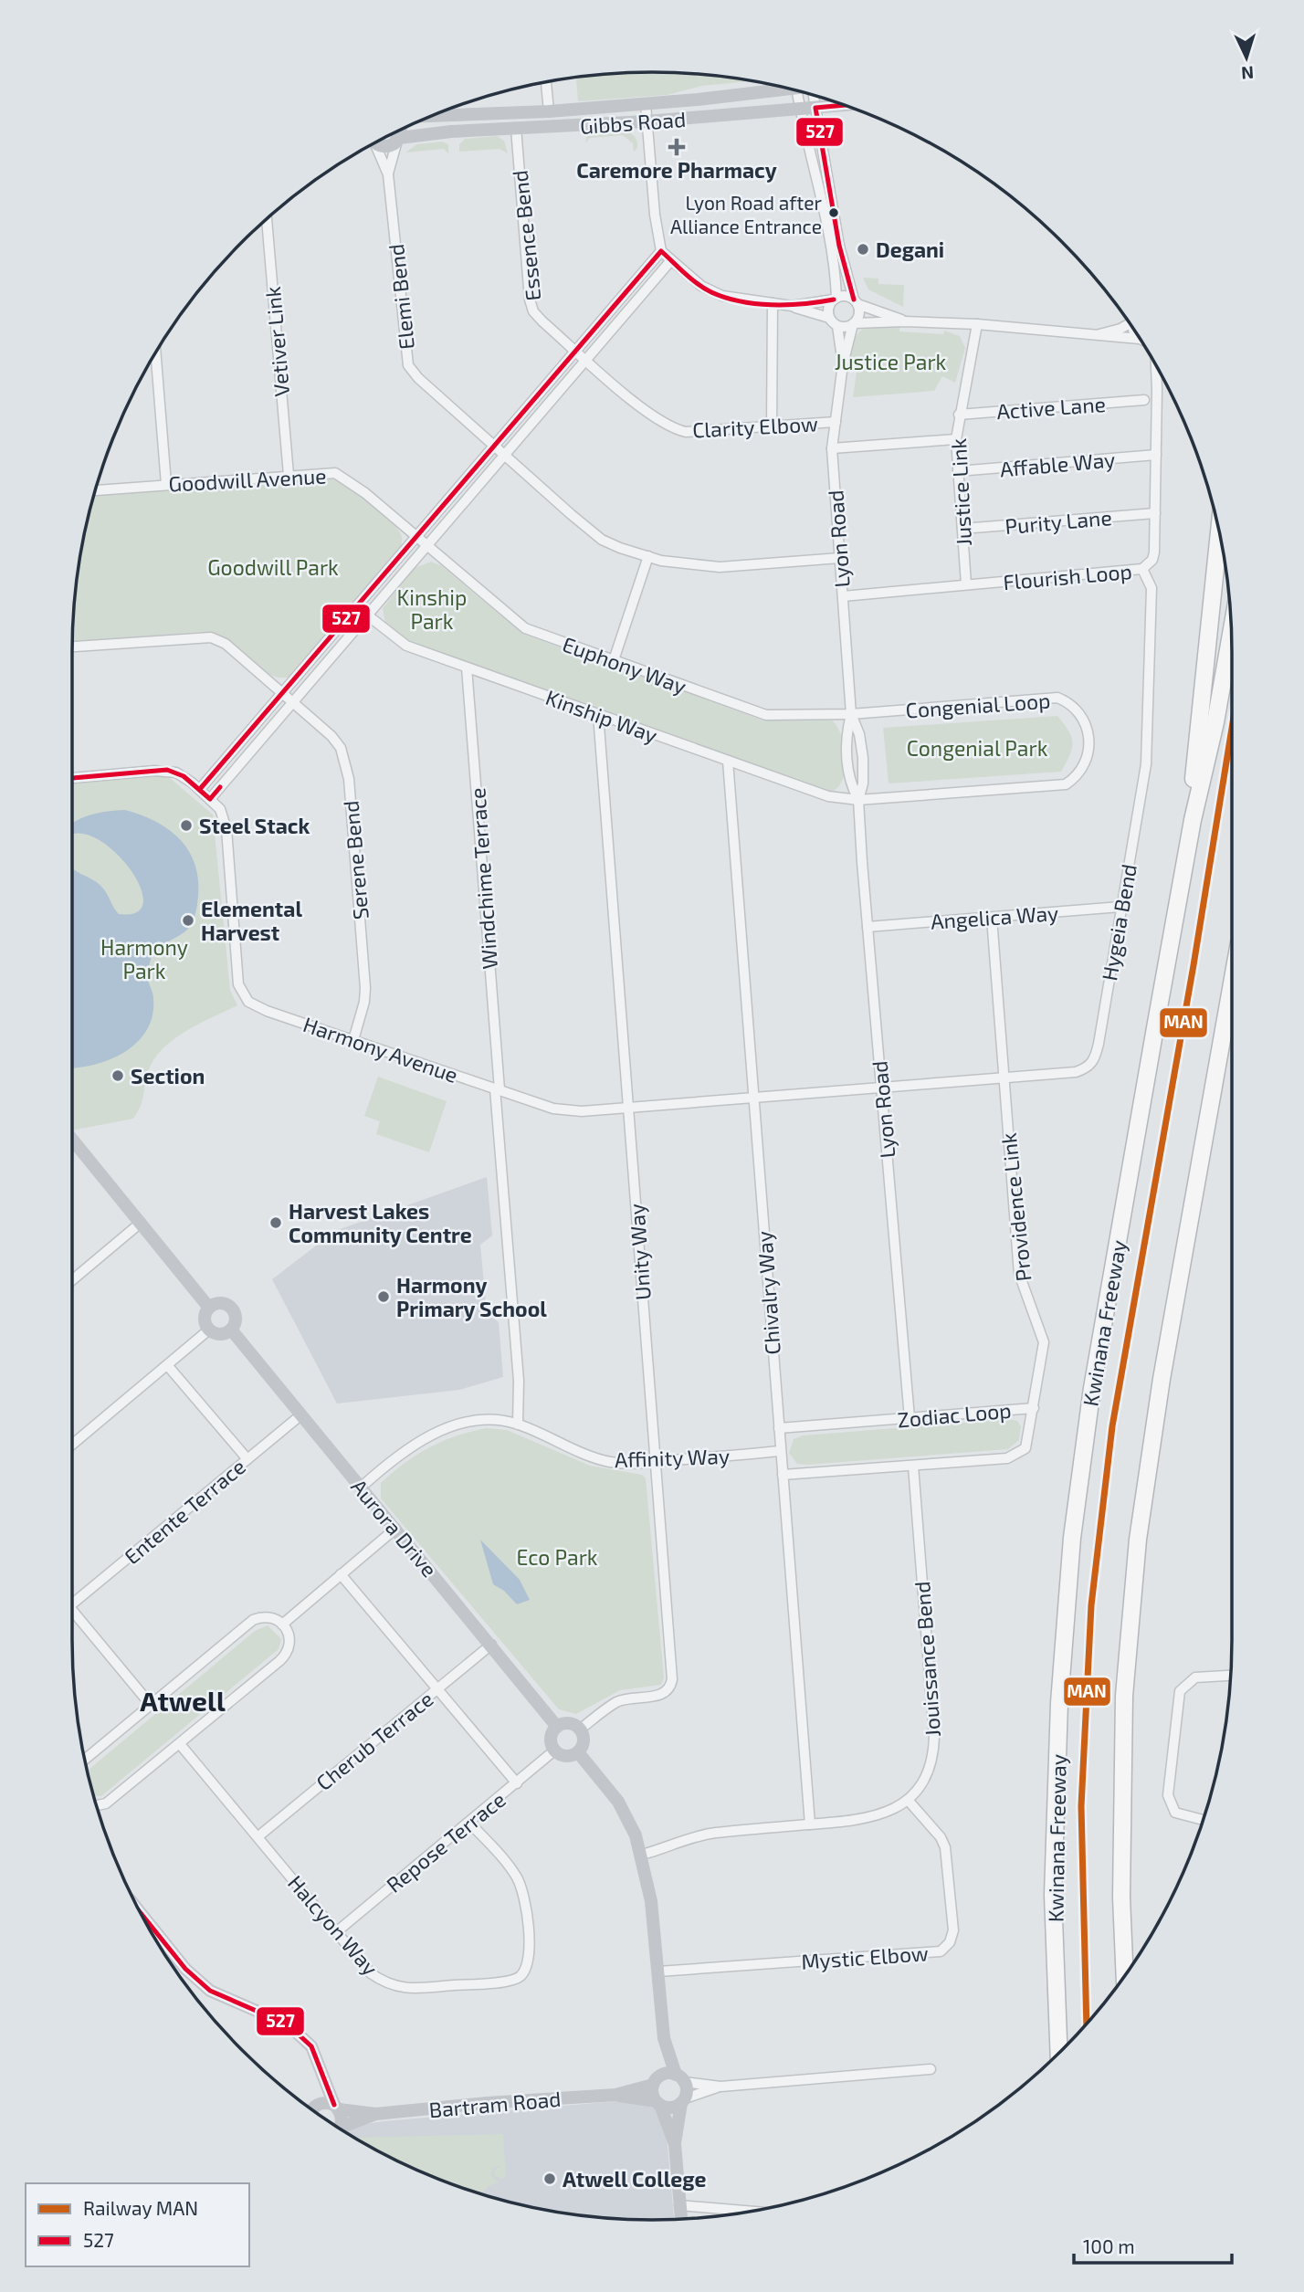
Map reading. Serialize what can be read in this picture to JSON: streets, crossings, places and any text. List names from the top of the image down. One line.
{"streets":{"highway":["Kwinana Freeway"],"street":["Gibbs Road","Essence Bend","Elemi Bend","Vetiver Link","Active Lane","Clarity Elbow","Affable Way","Goodwill Avenue","Justice Link","Purity Lane","Lyon Road","Flourish Loop","Euphony Way","Congenial Loop","Kinship Way","Serene Bend","Windchime Terrace","Angelica Way","Hygeia Bend","Harmony Avenue","Providence Link","Unity Way","Chivalry Way","Zodiac Loop","Affinity Way","Entente Terrace","Aurora Drive","Jouissance Bend","Cherub Terrace","Repose Terrace","Halcyon Way","Mystic Elbow","Bartram Road"]},"crossings":[["Gibbs Road","Essence Bend"],["Gibbs Road","Elemi Bend"],["Essence Bend","Clarity Elbow"],["Elemi Bend","Lyon Road"],["Vetiver Link","Goodwill Avenue"],["Active Lane","Justice Link"],["Clarity Elbow","Lyon Road"],["Affable Way","Justice Link"],["Affable Way","Flourish Loop"],["Goodwill Avenue","Euphony Way"],["Justice Link","Purity Lane"],["Justice Link","Flourish Loop"],["Purity Lane","Flourish Loop"],["Lyon Road","Flourish Loop"],["Lyon Road","Euphony Way"],["Lyon Road","Congenial Loop"],["Lyon Road","Kinship Way"],["Lyon Road","Angelica Way"],["Lyon Road","Hygeia Bend"],["Lyon Road","Harmony Avenue"],["Lyon Road","Zodiac Loop"],["Flourish Loop","Hygeia Bend"],["Euphony Way","Congenial Loop"],["Congenial Loop","Kinship Way"],["Kinship Way","Windchime Terrace"],["Kinship Way","Unity Way"],["Kinship Way","Chivalry Way"],["Serene Bend","Harmony Avenue"],["Windchime Terrace","Harmony Avenue"],["Windchime Terrace","Affinity Way"],["Angelica Way","Hygeia Bend"],["Angelica Way","Providence Link"],["Hygeia Bend","Harmony Avenue"],["Hygeia Bend","Providence Link"],["Harmony Avenue","Unity Way"],["Harmony Avenue","Chivalry Way"],["Providence Link","Zodiac Loop"],["Unity Way","Affinity Way"],["Unity Way","Aurora Drive"],["Unity Way","Repose Terrace"],["Chivalry Way","Zodiac Loop"],["Chivalry Way","Affinity Way"],["Chivalry Way","Jouissance Bend"],["Zodiac Loop","Jouissance Bend"],["Affinity Way","Aurora Drive"],["Entente Terrace","Aurora Drive"],["Aurora Drive","Cherub Terrace"],["Aurora Drive","Repose Terrace"],["Jouissance Bend","Mystic Elbow"],["Cherub Terrace","Halcyon Way"],["Repose Terrace","Halcyon Way"]],"districts":["Atwell"],"parks":["Justice Park","Goodwill Park","Kinship Park","Congenial Park","Harmony Park","Eco Park"],"places":{"health":["Caremore Pharmacy"],"other":["Lyon Road after Alliance Entrance","Degani","Steel Stack","Elemental Harvest","Section","Harvest Lakes Community Centre","Harmony Primary School","Atwell College"]},"lines":["transit line 527","rail line MAN"],"legend":["Railway MAN","527"],"scale_bar":"100 m","north":"bottom"}
